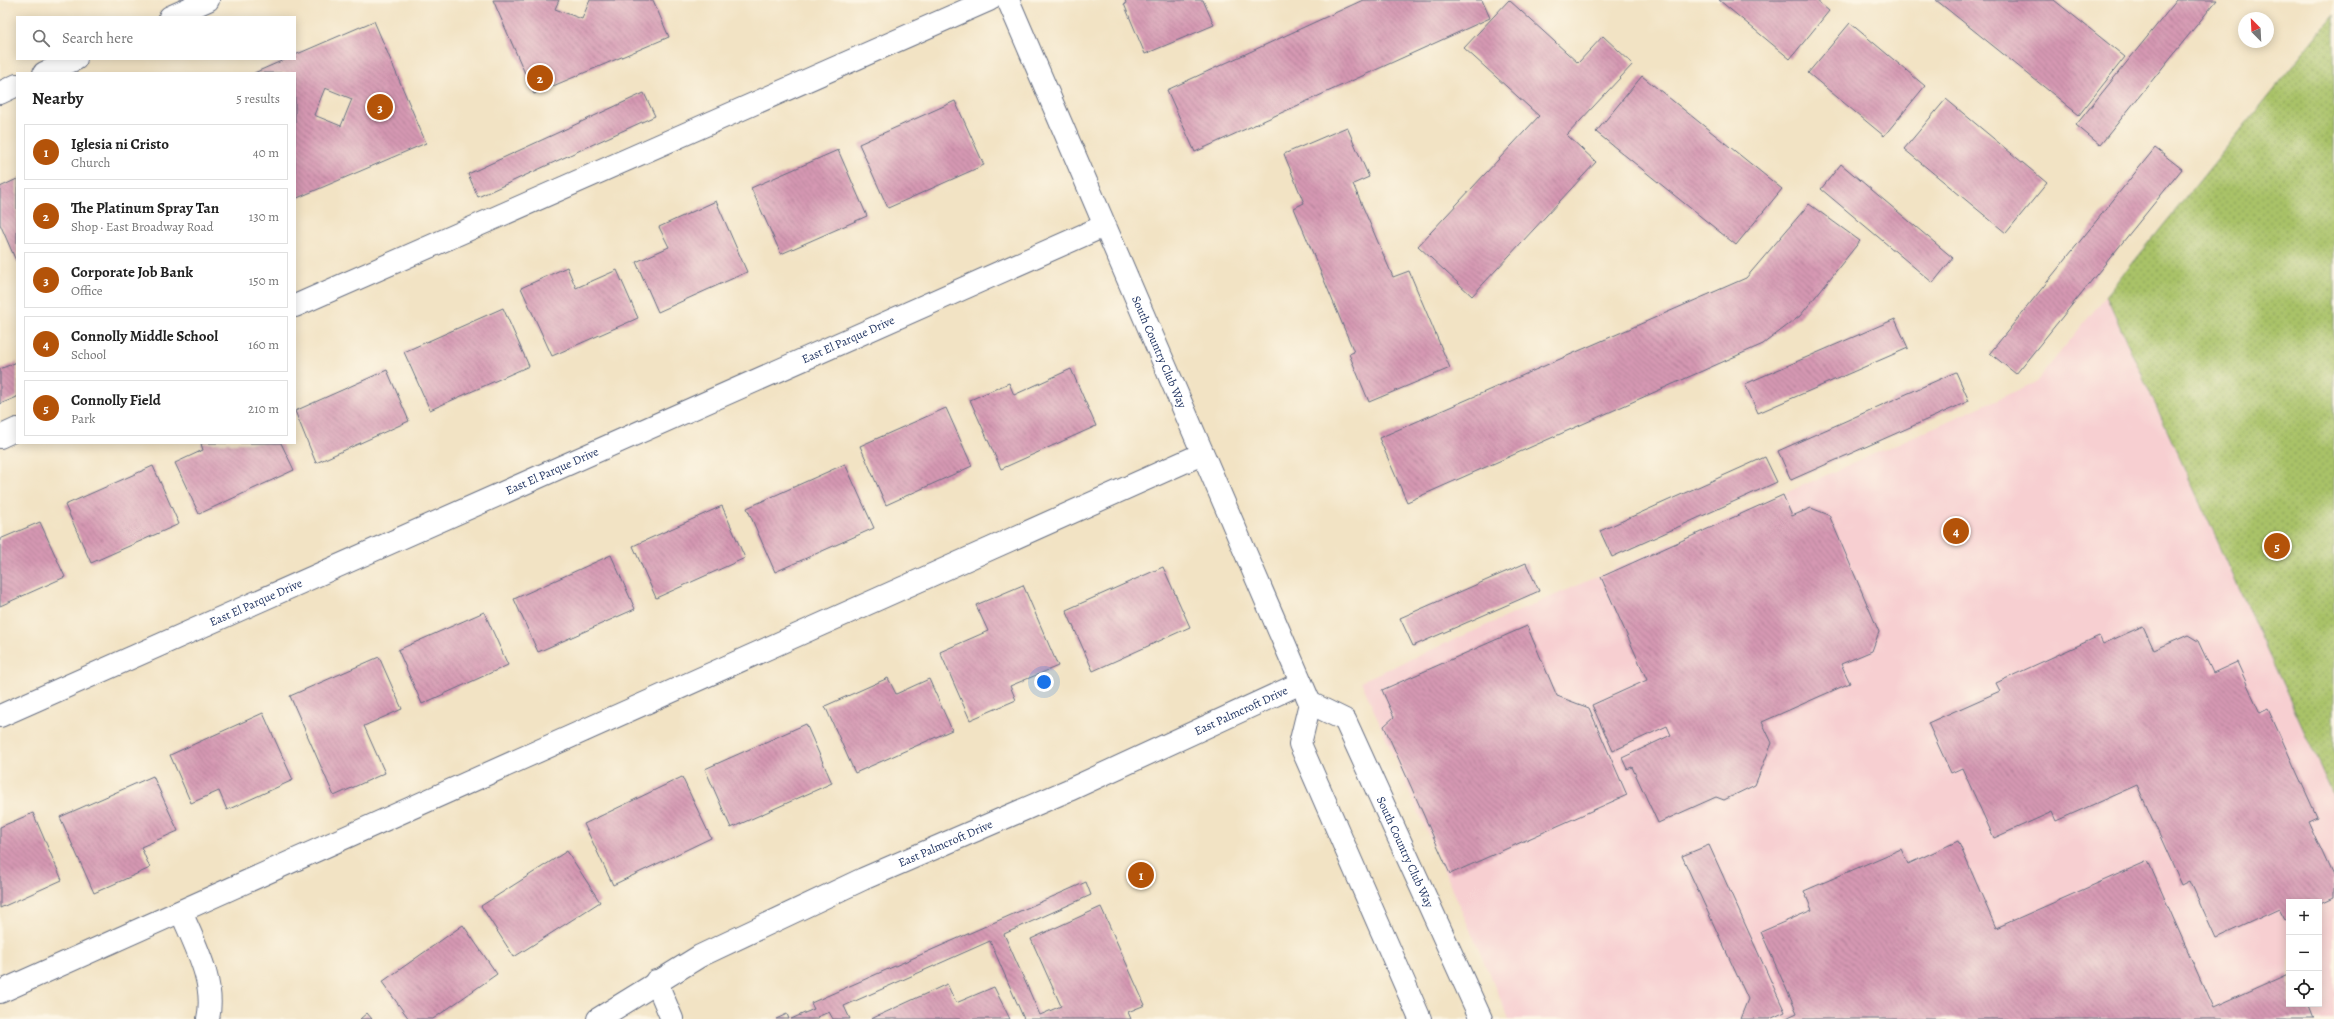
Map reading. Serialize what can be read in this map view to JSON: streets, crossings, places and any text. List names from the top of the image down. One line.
{"streets":{"street":["East El Parque Drive","South Country Club Way","East Palmcroft Drive"]},"crossings":[["East El Parque Drive","South Country Club Way"],["South Country Club Way","East Palmcroft Drive"]],"north":"top left","page":{"search":"Search here","pins":["2","3","4","5","1"],"heading":["Nearby","5 results"],"list":[{"mark":"1","name":"Iglesia ni Cristo","note":"Church","value":"40 m"},{"mark":"2","name":"The Platinum Spray Tan","note":"Shop · East Broadway Road","value":"130 m"},{"mark":"3","name":"Corporate Job Bank","note":"Office","value":"150 m"},{"mark":"4","name":"Connolly Middle School","note":"School","value":"160 m"},{"mark":"5","name":"Connolly Field","note":"Park","value":"210 m"}],"map_buttons":["+","−"]}}
